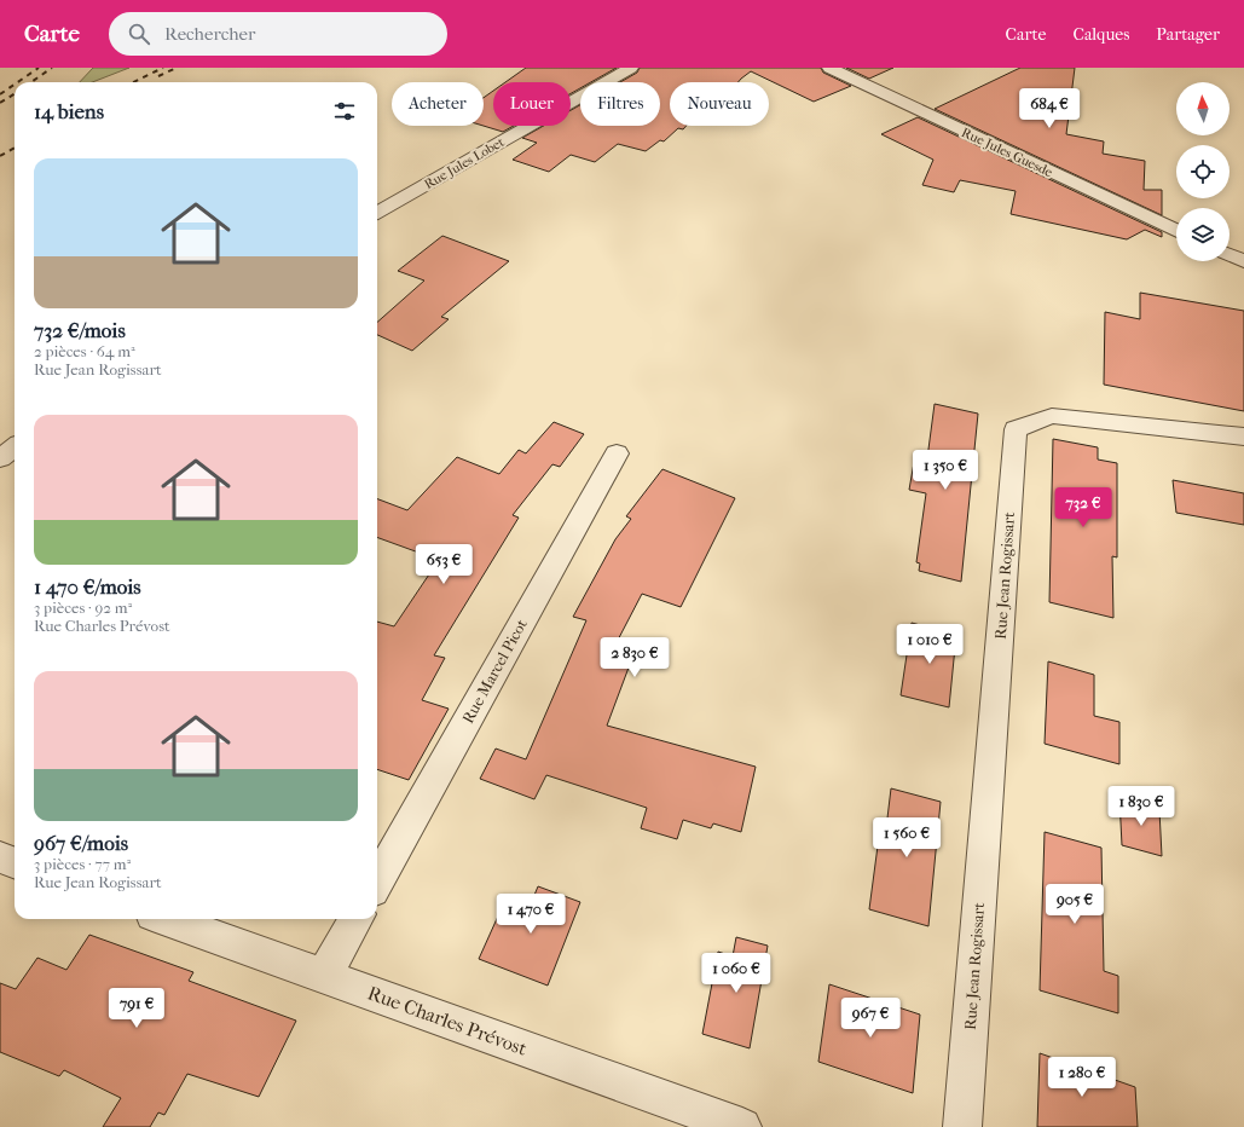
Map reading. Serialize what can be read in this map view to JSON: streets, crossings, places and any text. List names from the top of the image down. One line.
{"streets":{"street":["Rue Jules Guesde","Rue Jules Lobet","Rue Jean Rogissart","Rue Marcel Picot","Rue Charles Prévost"]},"north":"top","page":{"header":"Carte","search":"Rechercher","nav":["Carte","Calques","Partager"],"chip":["Acheter","Louer","Filtres","Nouveau"],"heading":"14 biens","price":["684 €","1 350 €","732 €","653 €","1 010 €","2 830 €","1 830 €","1 560 €","905 €","1 470 €","1 060 €","791 €","967 €","1 280 €"],"list":[{"name":"732 €/mois","note":"2 pièces · 64 m² · Rue Jean Rogissart"},{"name":"1 470 €/mois","note":"3 pièces · 92 m² · Rue Charles Prévost"},{"name":"967 €/mois","note":"3 pièces · 77 m² · Rue Jean Rogissart"}]}}
